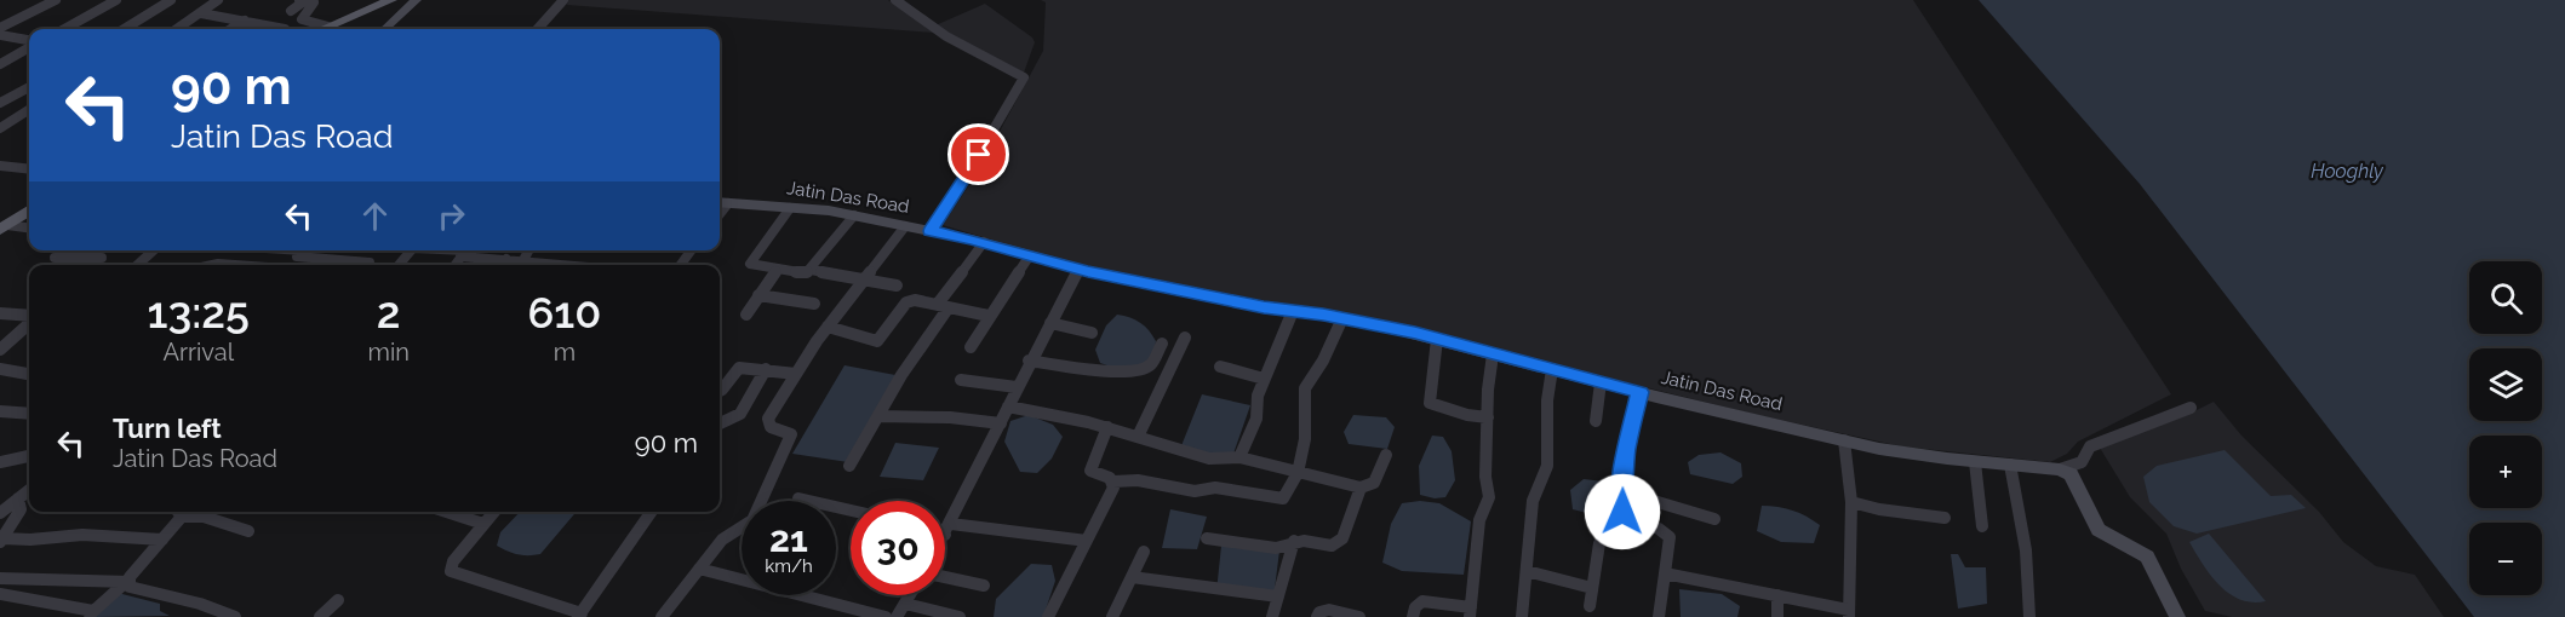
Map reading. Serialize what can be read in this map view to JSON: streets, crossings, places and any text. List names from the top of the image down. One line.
{"streets":{"street":["Jatin Das Road"]},"water":["Hooghly"],"page":{"turn":["90 m","Jatin Das Road"],"map_buttons":["+","−"],"eta":["13:25","Arrival","2","min","610","m"],"list":[{"name":"Turn left","note":"Jatin Das Road","value":"90 m"}],"speed":"21 km/h","limit":"30"}}
